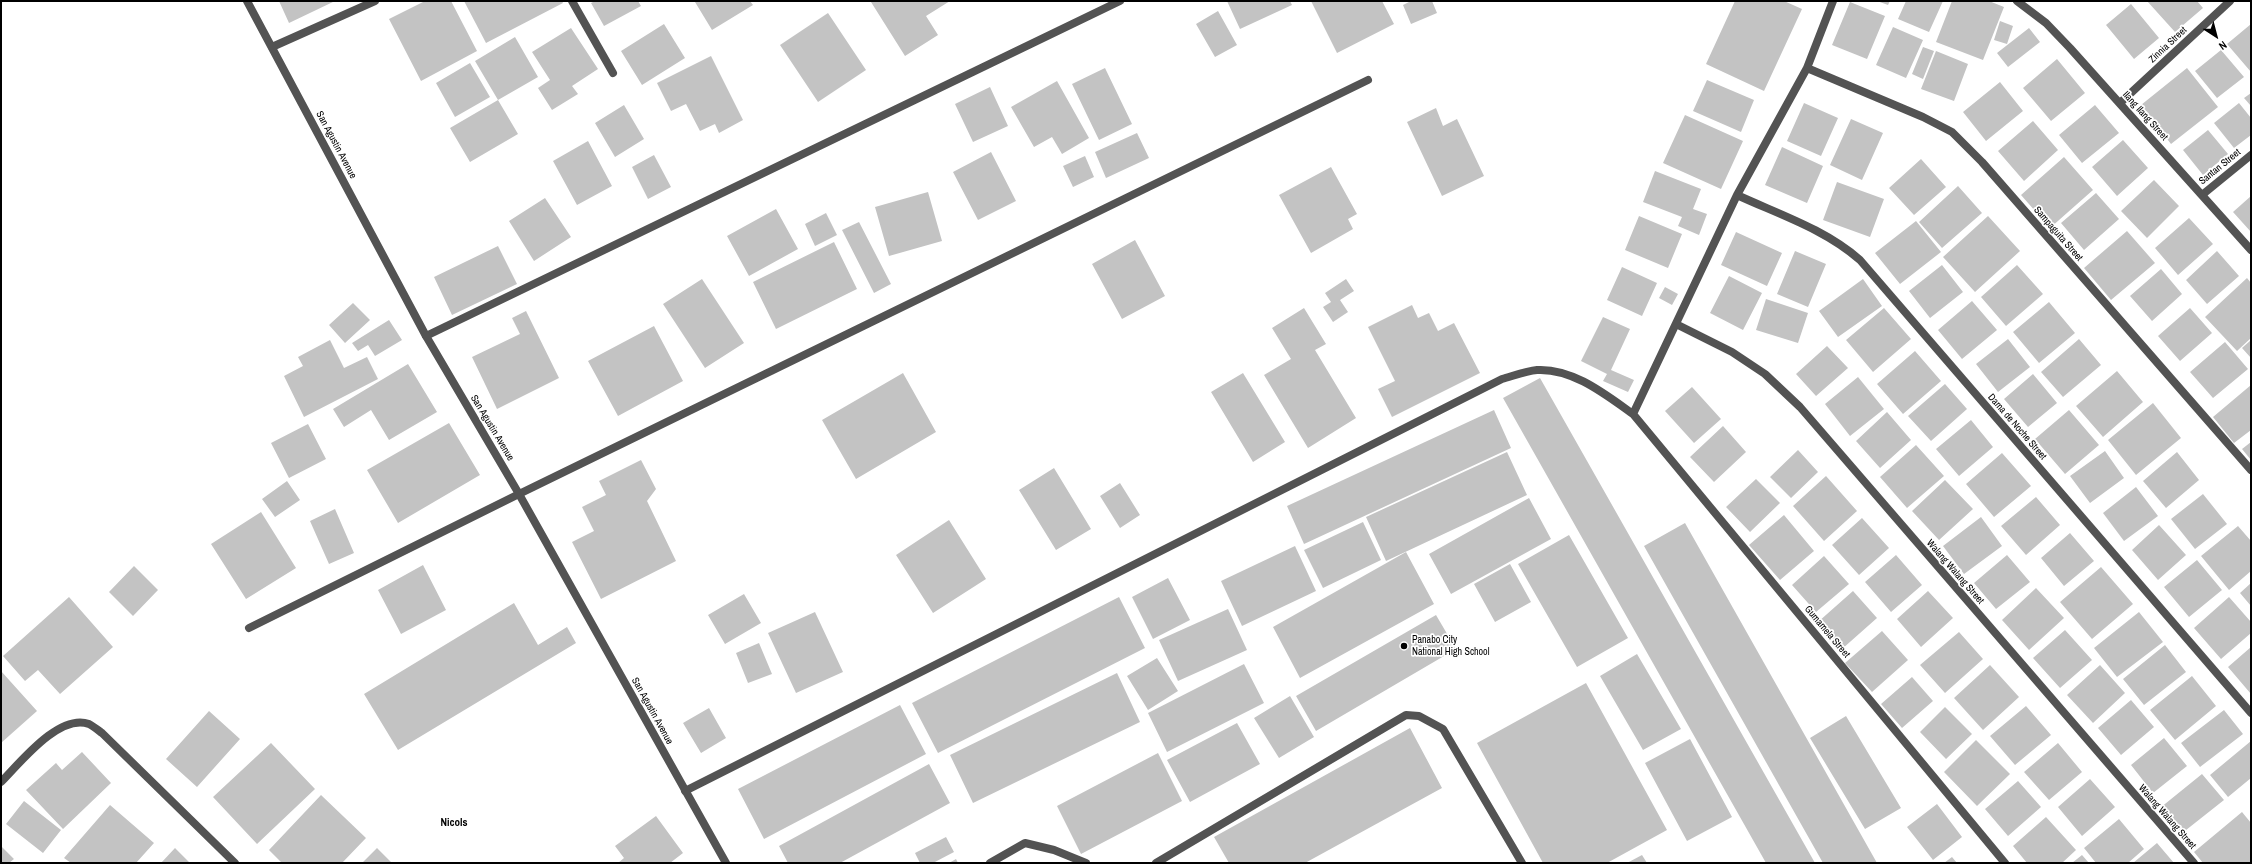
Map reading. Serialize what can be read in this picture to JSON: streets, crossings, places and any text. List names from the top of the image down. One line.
{"streets":{"street":["Zinnia Street","Ilang Ilang Street","San Agustin Avenue","Santan Street","Sampaguita Street","Dama de Noche Street","Walang Walang Street","Gumamela Street"]},"crossings":[["Zinnia Street","Ilang Ilang Street"],["Ilang Ilang Street","Santan Street"],["San Agustin Avenue","Gumamela Street"]],"districts":["Nicols"],"places":["Panabo City National High School"],"north":"bottom right"}
